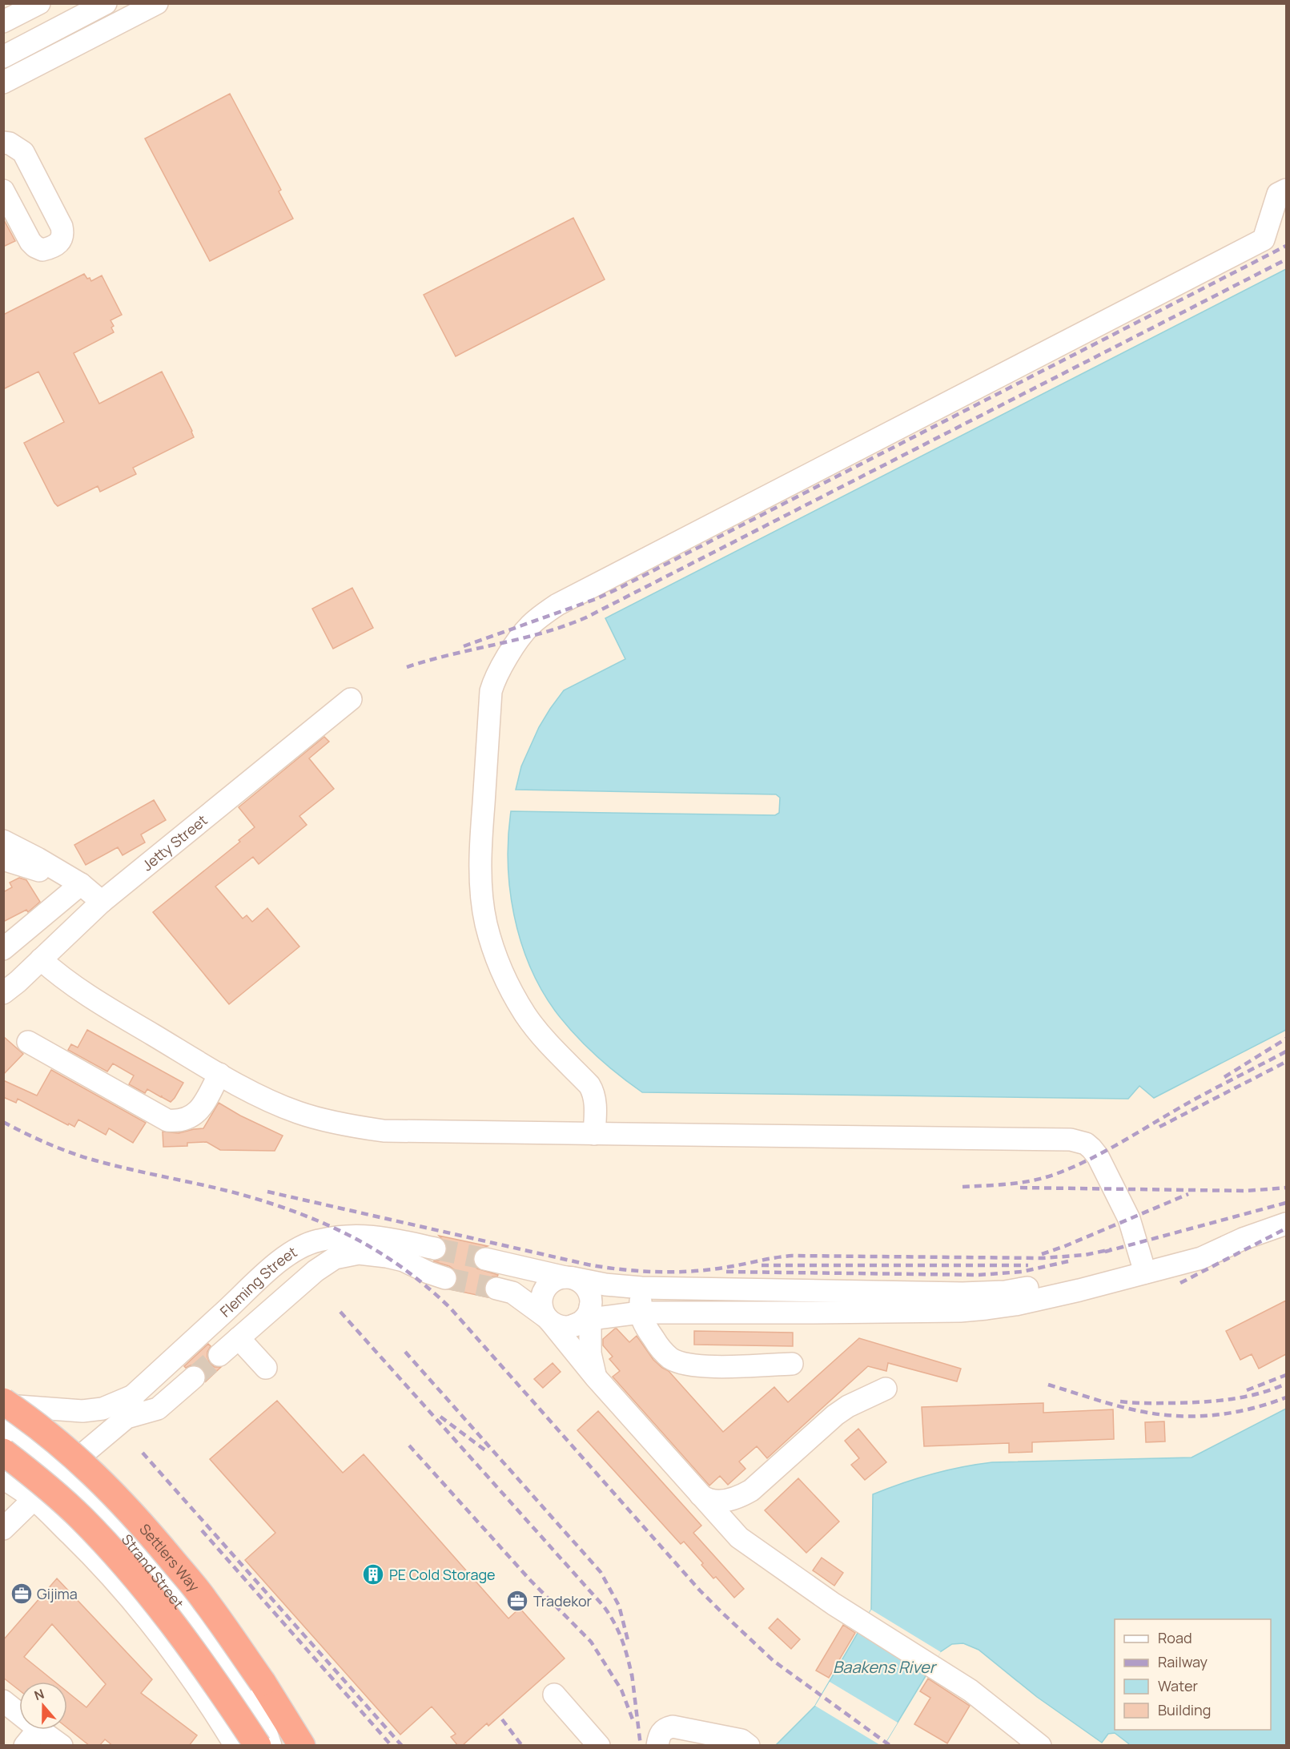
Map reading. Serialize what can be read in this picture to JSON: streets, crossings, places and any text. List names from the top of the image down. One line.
{"streets":{"highway":["Settlers Way"],"street":["Jetty Street","Fleming Street","Strand Street"]},"water":["Baakens River"],"places":{"building":["PE Cold Storage"],"office":["Gijima","Tradekor"]},"legend":["Road","Railway","Water","Building"],"north":"top"}
